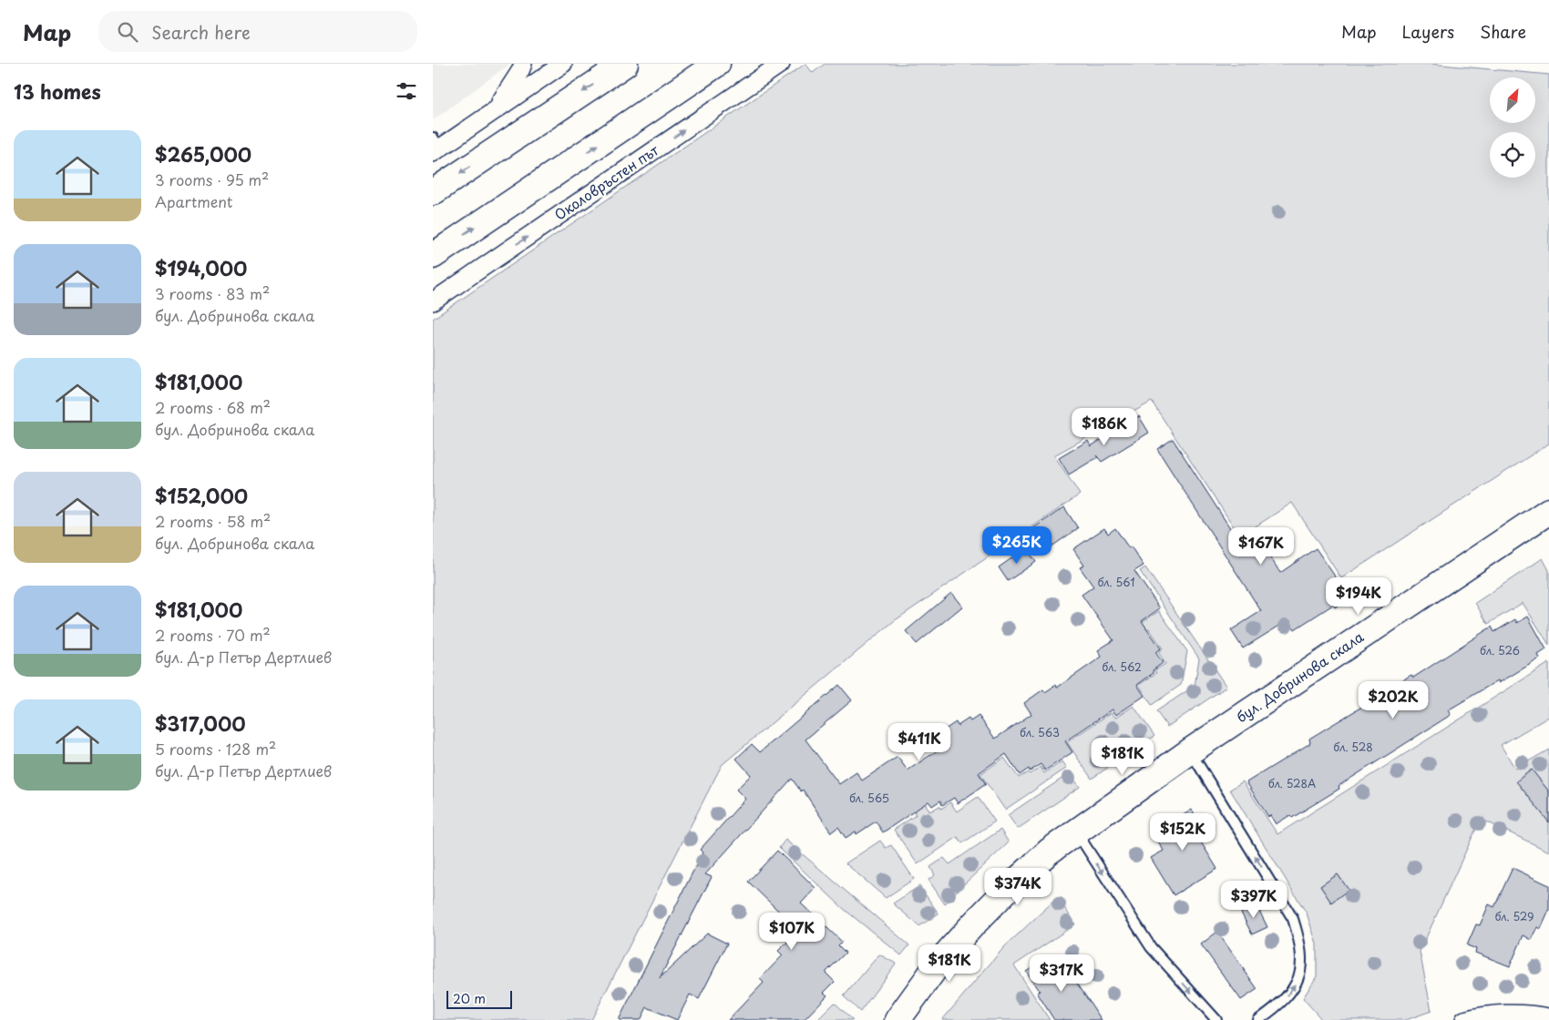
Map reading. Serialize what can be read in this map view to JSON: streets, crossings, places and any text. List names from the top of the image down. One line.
{"streets":{"main road":["бул. Добринова скала"],"street":["Околовръстен път"]},"house_numbers":["бл. 561","бл. 526","бл. 562","бл. 563","бл. 528","бл. 528А","бл. 565","бл. 529"],"scale_bar":"20 m","north":"top right","page":{"header":"Map","search":"Search here","nav":["Map","Layers","Share"],"heading":"13 homes","list":[{"name":"$265,000","note":"3 rooms · 95 m² · Apartment"},{"name":"$194,000","note":"3 rooms · 83 m² · бул. Добринова скала"},{"name":"$181,000","note":"2 rooms · 68 m² · бул. Добринова скала"},{"name":"$152,000","note":"2 rooms · 58 m² · бул. Добринова скала"},{"name":"$181,000","note":"2 rooms · 70 m² · бул. Д-р Петър Дертлиев"},{"name":"$317,000","note":"5 rooms · 128 m² · бул. Д-р Петър Дертлиев"}],"price":["$186K","$265K","$167K","$194K","$202K","$411K","$181K","$152K","$374K","$397K","$107K","$181K","$317K"],"scale":"20 m"}}
